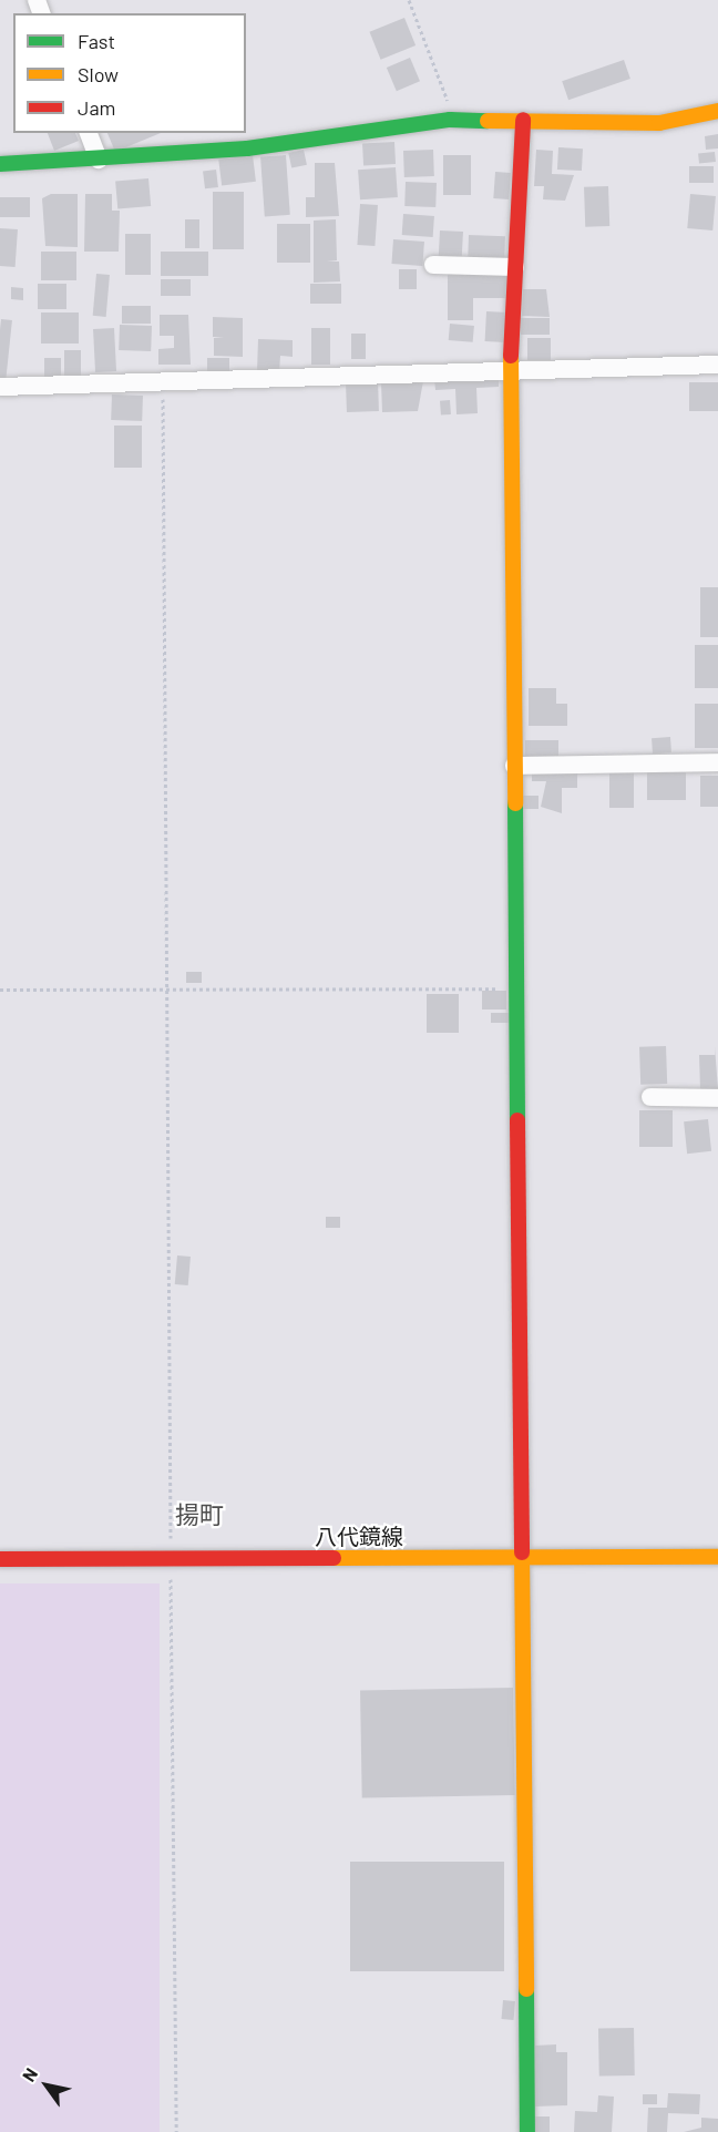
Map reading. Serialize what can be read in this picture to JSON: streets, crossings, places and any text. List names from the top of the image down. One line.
{"streets":{"street":["八代鏡線"]},"districts":["揚町"],"legend":["Fast","Slow","Jam"],"north":"top left"}
